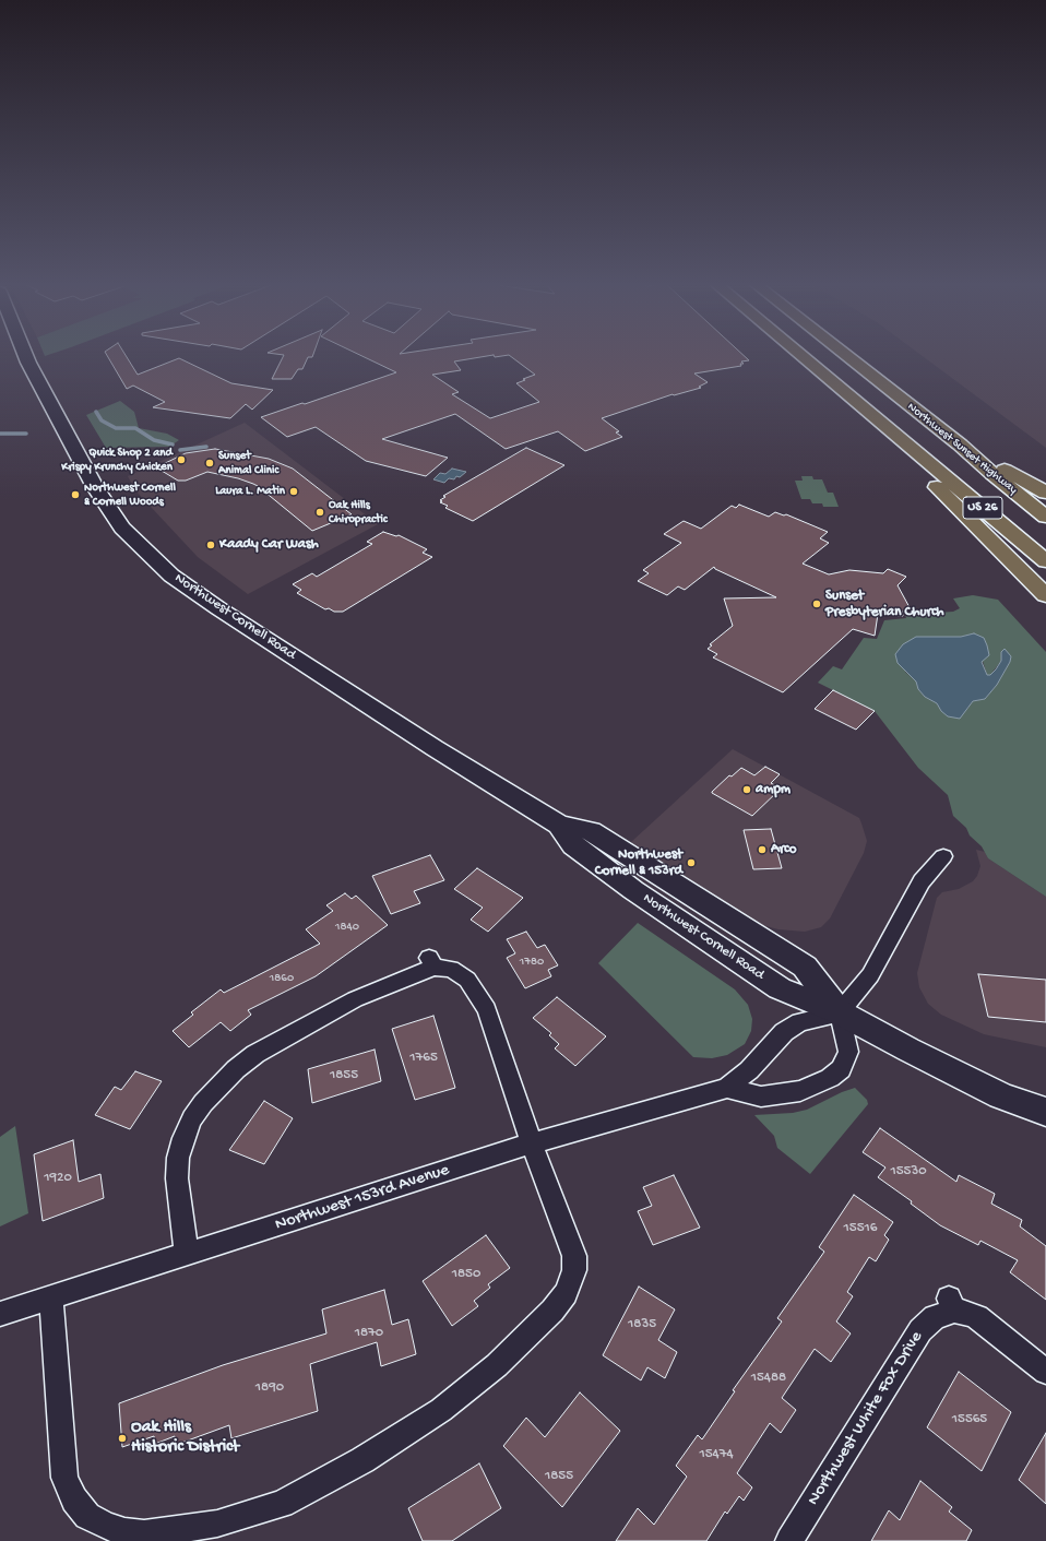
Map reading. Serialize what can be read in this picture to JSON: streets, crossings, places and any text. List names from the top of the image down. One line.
{"streets":{"highway":["Northwest Sunset Highway","US 26"],"main road":["Northwest Cornell Road"],"street":["Northwest 153rd Avenue","Northwest White Fox Drive"]},"crossings":[["Northwest Cornell Road","Northwest 153rd Avenue"]],"places":["Quick Shop 2 and Krispy Krunchy Chicken","Sunset Animal Clinic","Laura L. Matin","Northwest Cornell & Cornell Woods","Oak Hills Chiropractic","Kaady Car Wash","Sunset Presbyterian Church","ampm","Arco","Northwest Cornell & 153rd","Oak Hills Historic District"],"house_numbers":["1840","1780","1860","1765","1855","15530","1920","15516","1850","1835","1870","15488","1890","15565","15474","1855"]}
